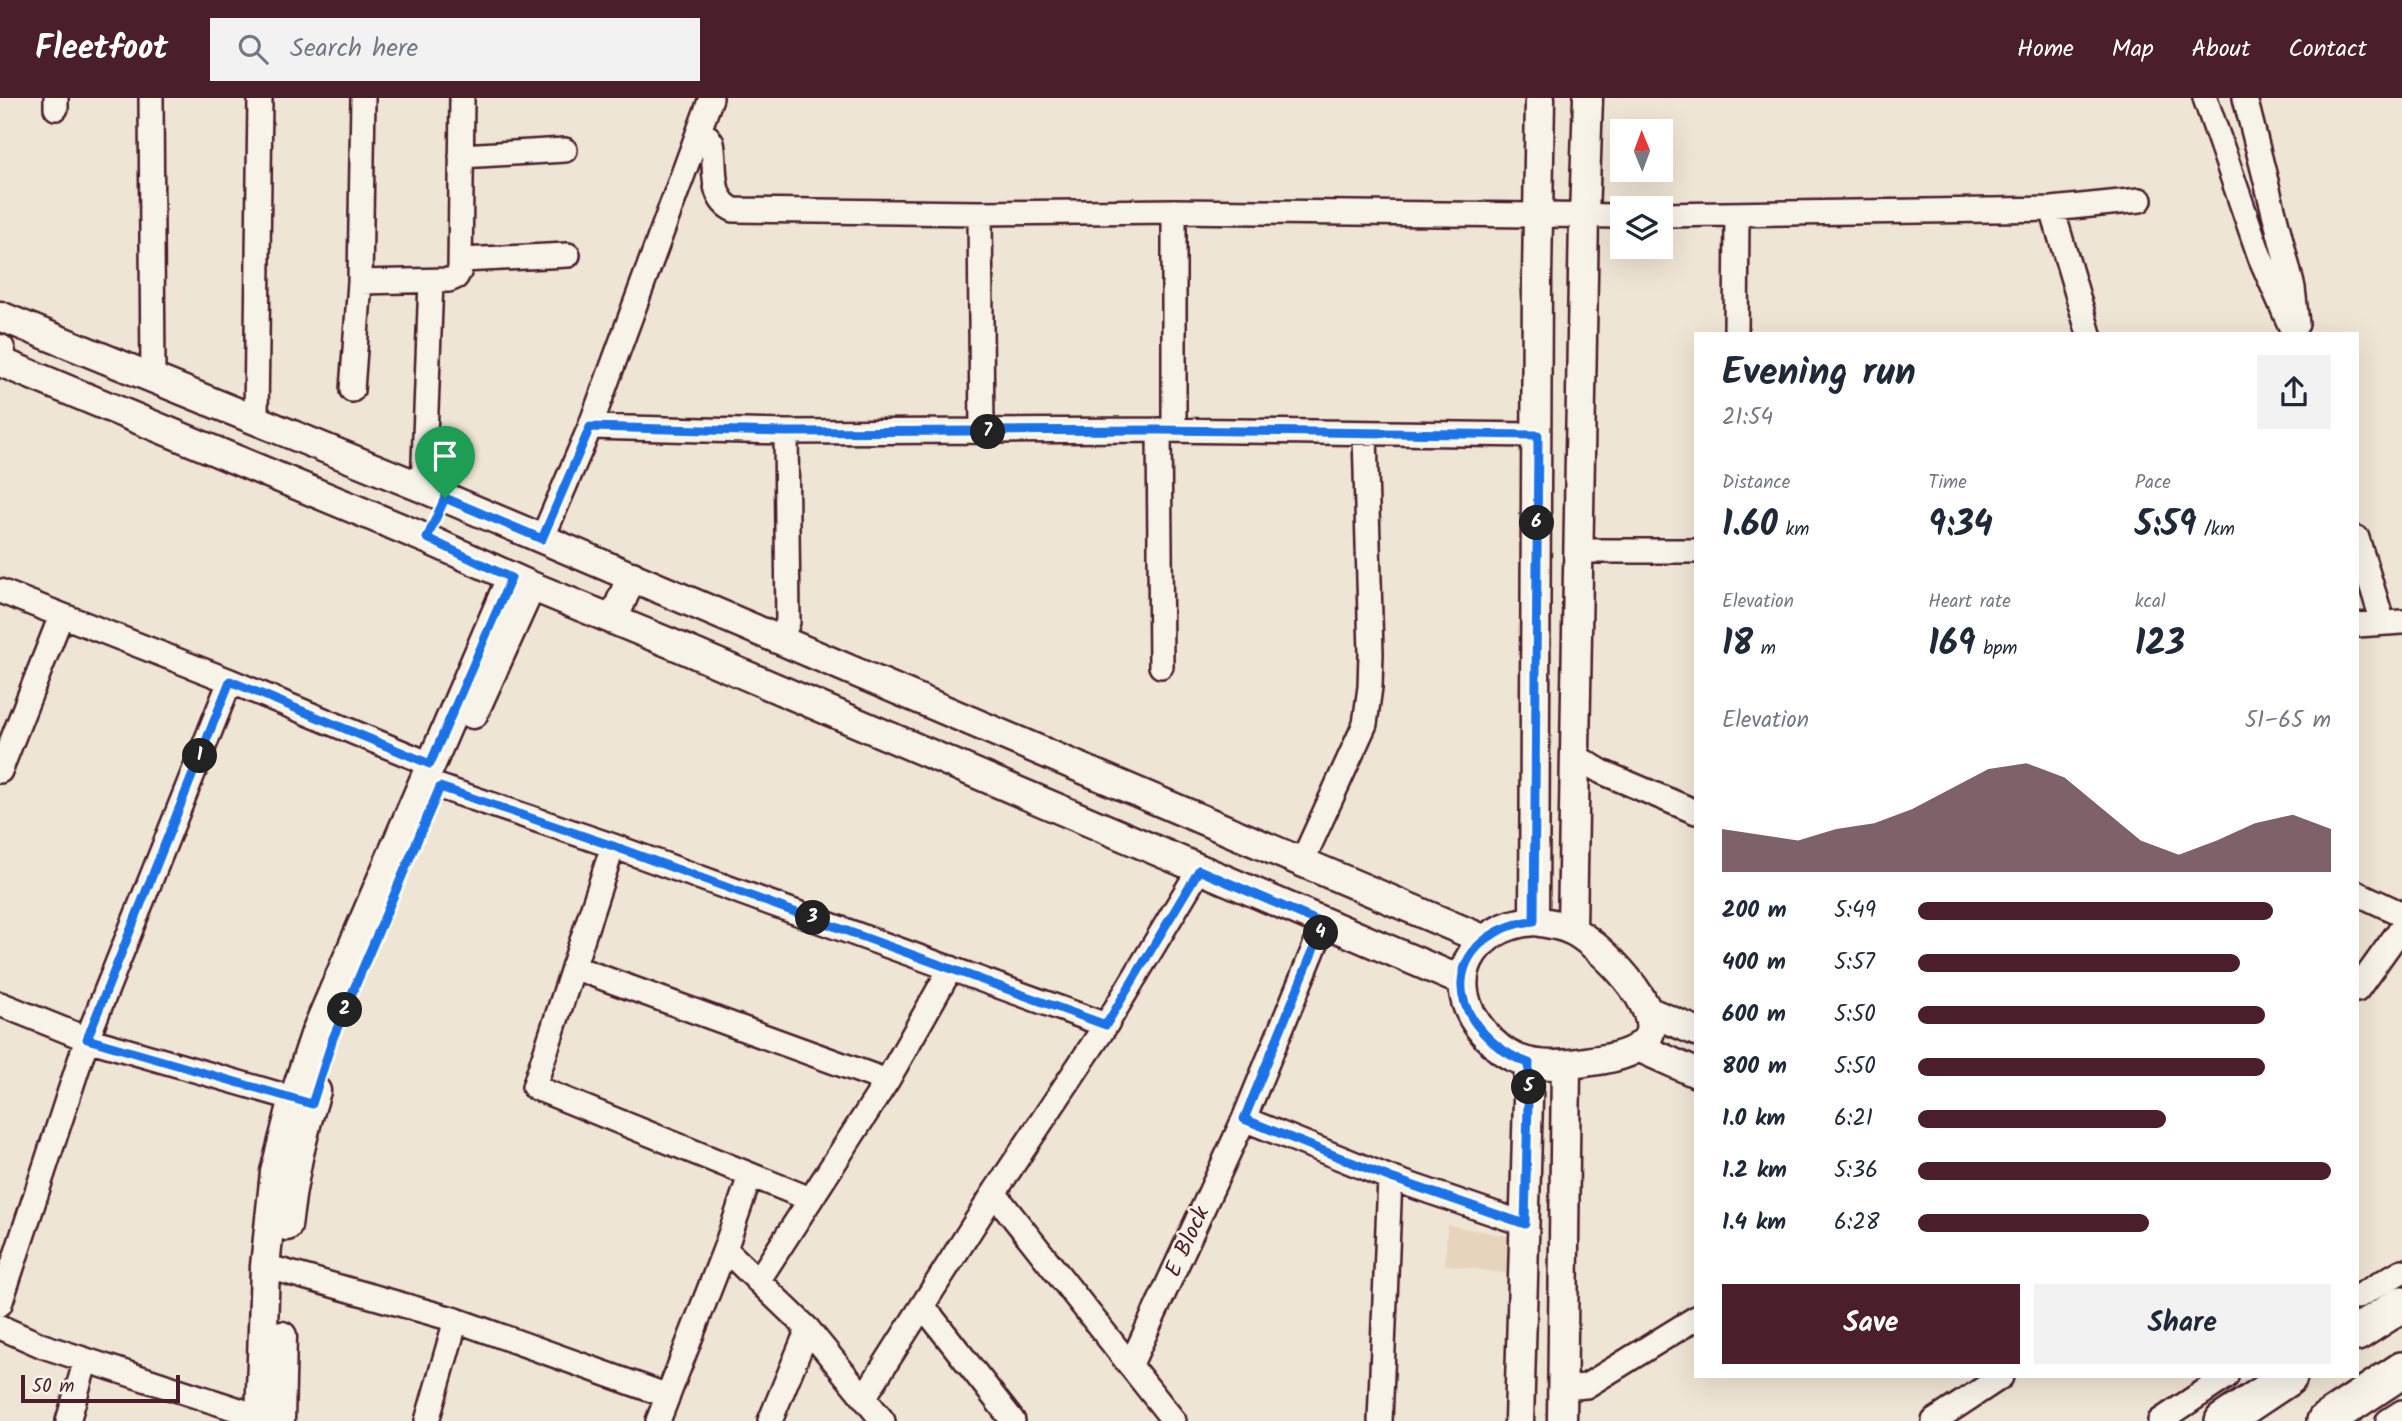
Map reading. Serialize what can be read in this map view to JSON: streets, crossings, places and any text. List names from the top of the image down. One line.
{"streets":{"street":["E Block"]},"scale_bar":"50 m","north":"top","page":{"header":"Fleetfoot","search":"Search here","nav":["Home","Map","About","Contact"],"heading":["Evening run","21:54"],"pins":["7","6","1","3","4","2","5"],"stats":[["Distance","1.60 km"],["Time","9:34"],["Pace","5:59 /km"],["Elevation","18 m"],["Heart rate","169 bpm"],["kcal","123"]],"chart":["Elevation","51–65 m"],"list":[{"name":"200 m","note":"5:49"},{"name":"400 m","note":"5:57"},{"name":"600 m","note":"5:50"},{"name":"800 m","note":"5:50"},{"name":"1.0 km","note":"6:21"},{"name":"1.2 km","note":"5:36"},{"name":"1.4 km","note":"6:28"}],"buttons":["Save","Share"],"scale":"50 m"}}
